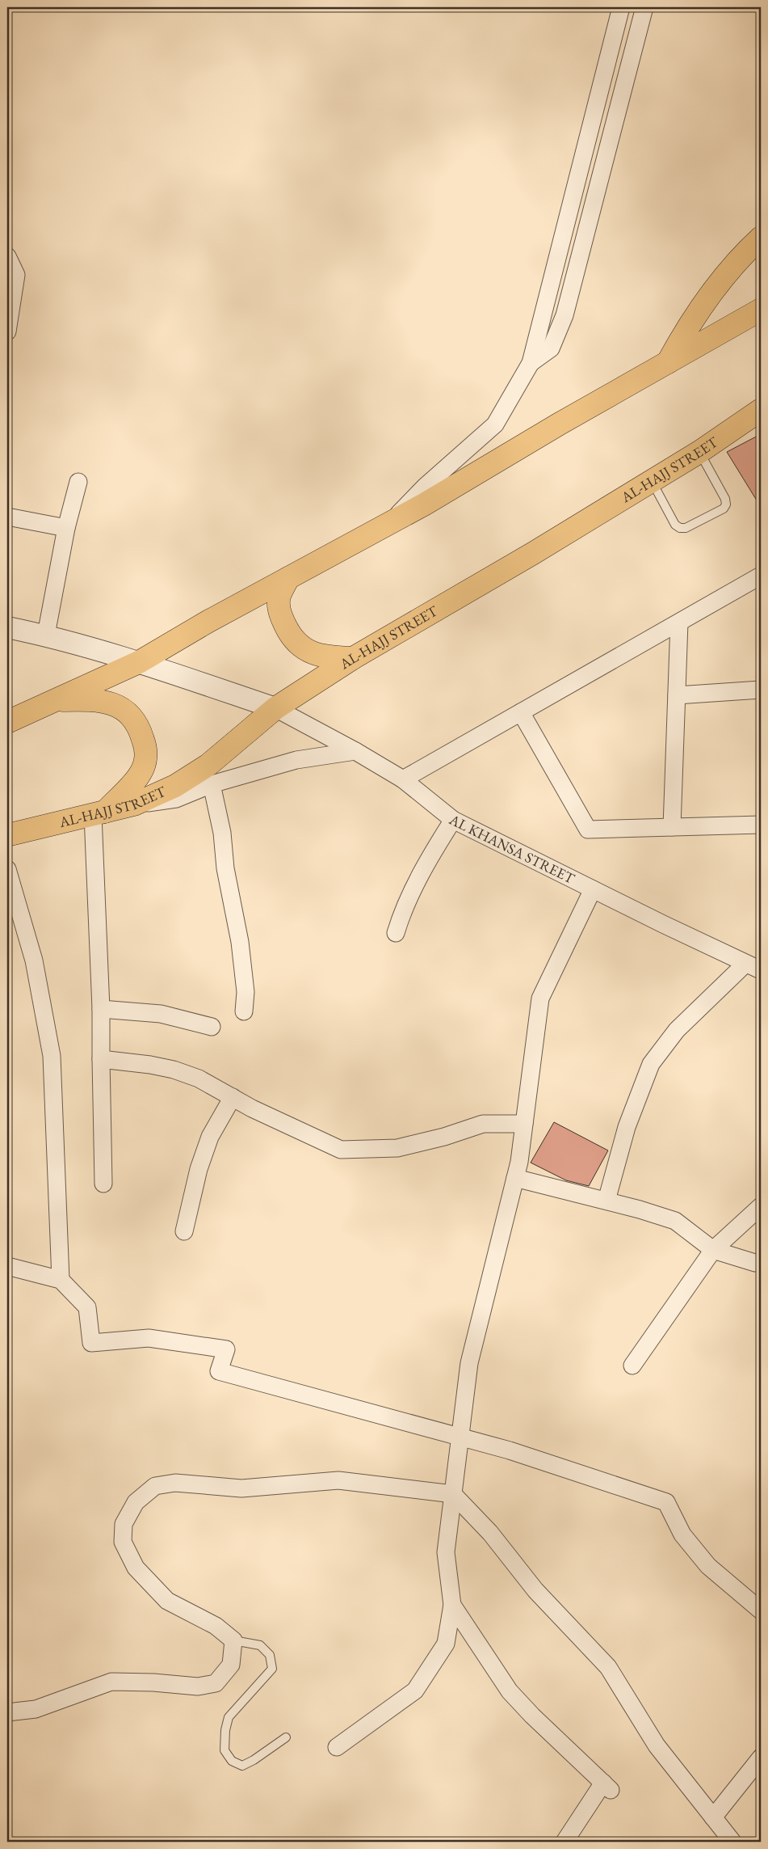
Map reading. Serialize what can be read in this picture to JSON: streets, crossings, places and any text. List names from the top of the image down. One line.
{"streets":{"main road":["AL-HAJJ STREET"],"street":["AL KHANSA STREET"]},"crossings":[["AL-HAJJ STREET","AL KHANSA STREET"]]}
